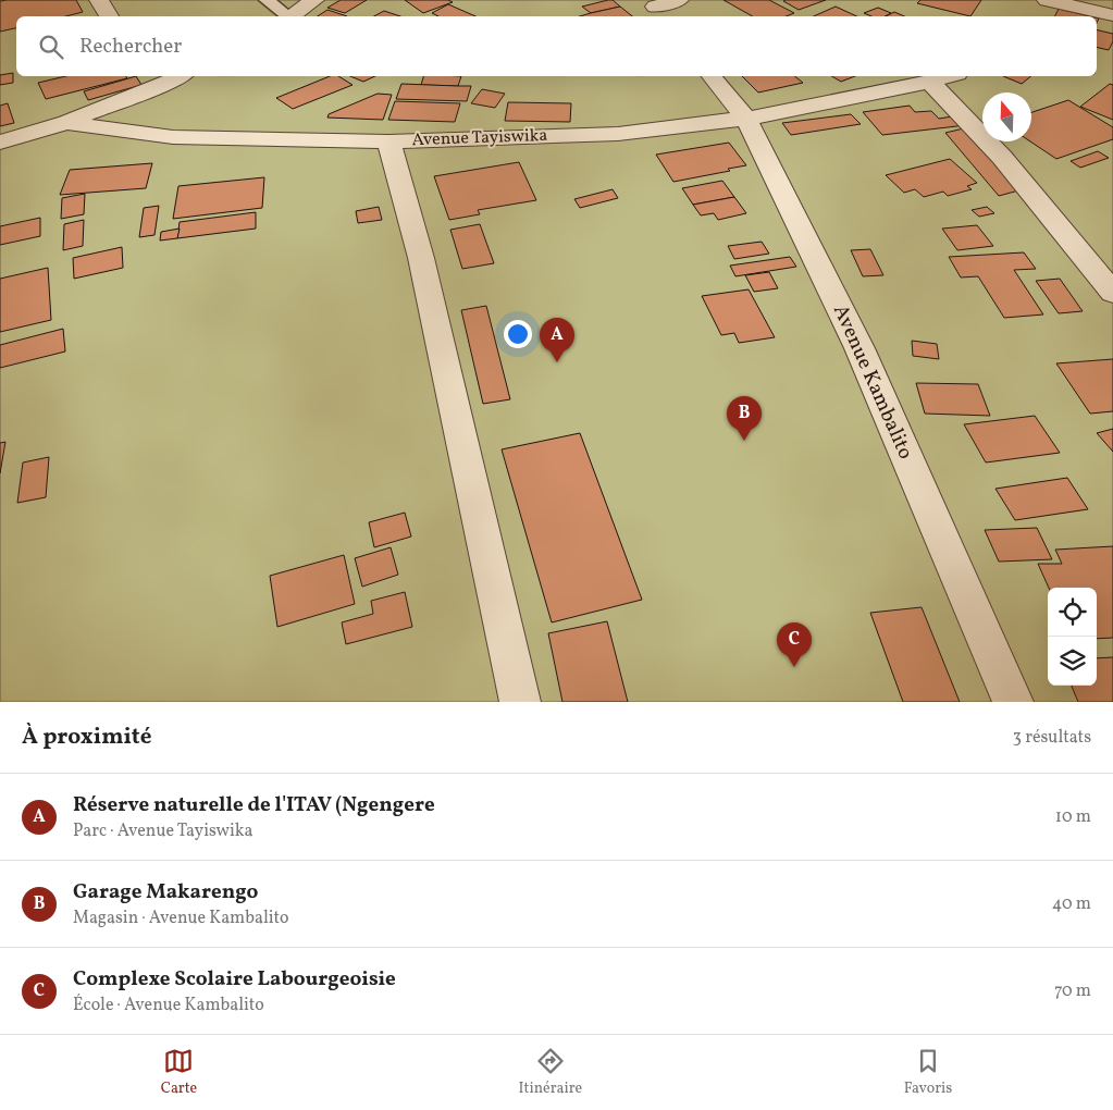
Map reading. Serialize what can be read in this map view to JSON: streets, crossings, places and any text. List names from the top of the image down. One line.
{"streets":{"street":["Avenue Tayiswika","Avenue Kambalito"]},"crossings":[["Avenue Tayiswika","Avenue Kambalito"]],"north":"top","page":{"search":"Rechercher","pins":["A","B","C"],"heading":["À proximité","3 résultats"],"list":[{"mark":"A","name":"Réserve naturelle de l'ITAV (Ngengere","note":"Parc · Avenue Tayiswika","value":"10 m"},{"mark":"B","name":"Garage Makarengo","note":"Magasin · Avenue Kambalito","value":"40 m"},{"mark":"C","name":"Complexe Scolaire Labourgeoisie","note":"École · Avenue Kambalito","value":"70 m"}],"nav":["Carte","Itinéraire","Favoris"]}}
